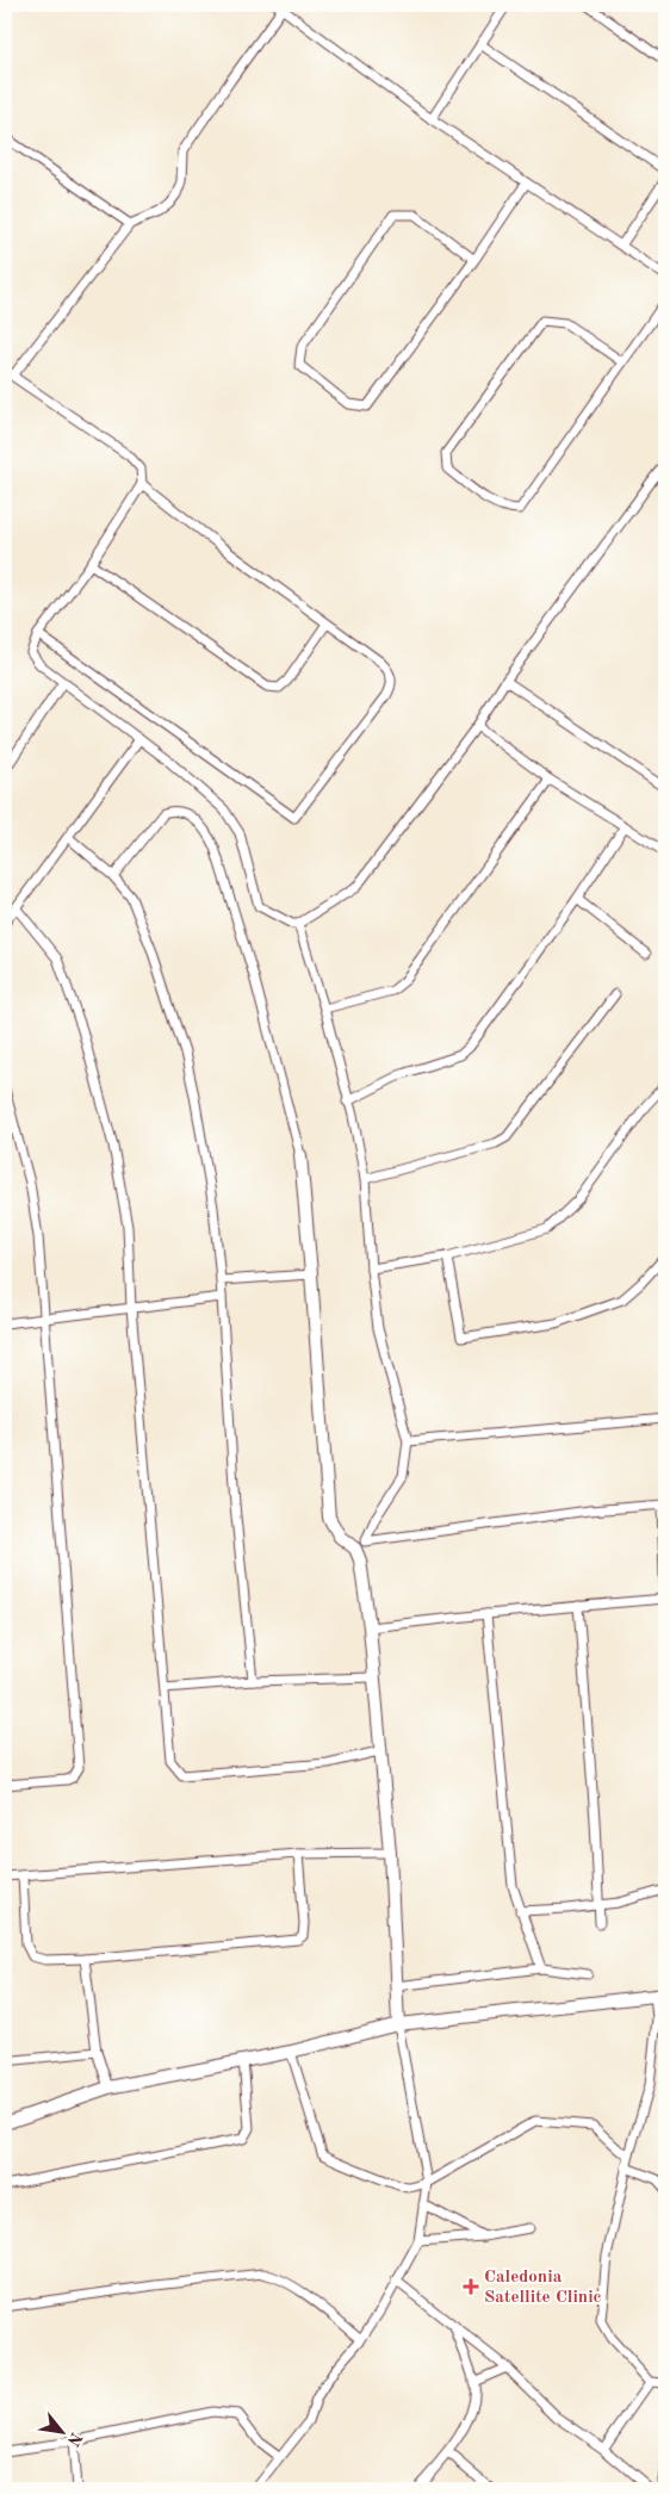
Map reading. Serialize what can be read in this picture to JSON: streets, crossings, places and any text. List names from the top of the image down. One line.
{"places":{"health":["Caledonia Satellite Clinic"]},"north":"bottom right"}
